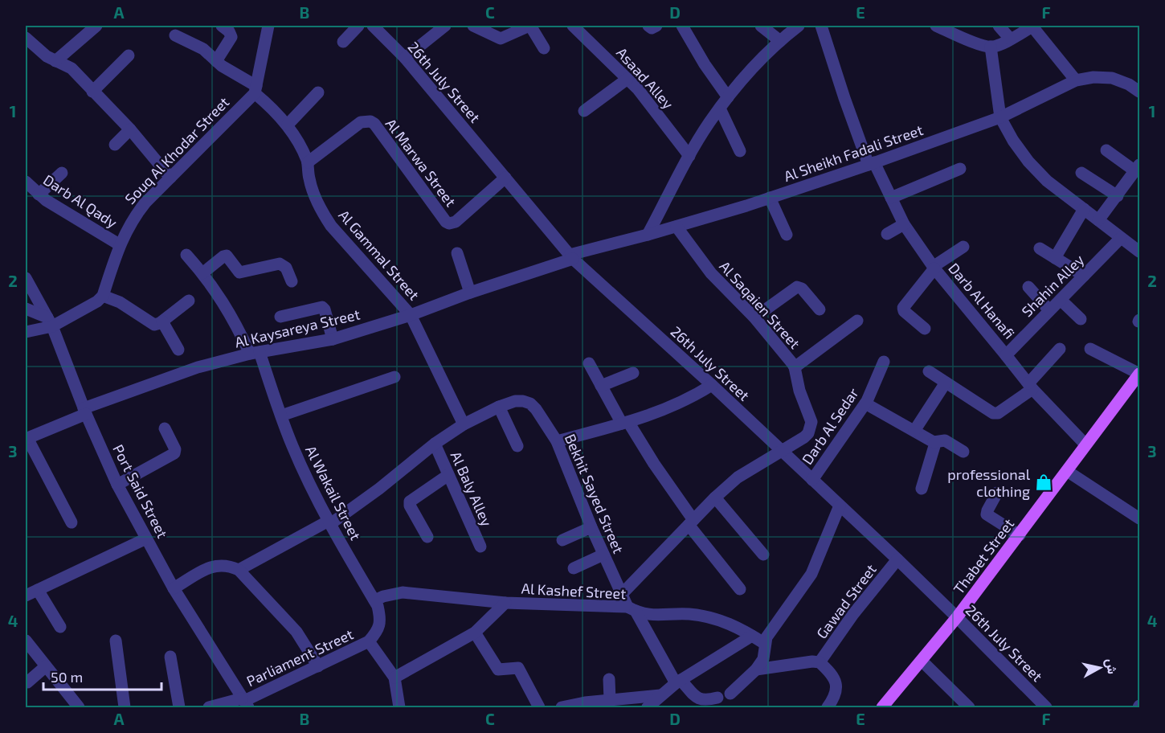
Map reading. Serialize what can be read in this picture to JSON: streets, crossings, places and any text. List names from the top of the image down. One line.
{"streets":{"main road":["Thabet Street"],"street":["Asaad Alley","26th July Street","Souq Al Khodar Street","Al Sheikh Fadali Street","Al Marwa Street","Darb Al Qady","Al Gammal Street","Shahin Alley","Darb Al Hanafi","Al Saqaien Street","Al Kaysareya Street","Darb Al Sedar","Al Baly Alley","Port Said Street","Al Wakail Street","Bekhit Sayed Street","Al Kashef Street","Gawad Street","Parliament Street"]},"crossings":[["26th July Street","Al Sheikh Fadali Street"],["26th July Street","Al Marwa Street"],["26th July Street","Al Saqaien Street"],["26th July Street","Al Kaysareya Street"],["26th July Street","Darb Al Sedar"],["26th July Street","Thabet Street"],["26th July Street","Gawad Street"],["Souq Al Khodar Street","Darb Al Qady"],["Souq Al Khodar Street","Al Gammal Street"],["Al Sheikh Fadali Street","Darb Al Hanafi"],["Al Sheikh Fadali Street","Al Saqaien Street"],["Al Sheikh Fadali Street","Al Kaysareya Street"],["Al Marwa Street","Al Gammal Street"],["Al Gammal Street","Al Kaysareya Street"],["Al Gammal Street","Bekhit Sayed Street"],["Shahin Alley","Darb Al Hanafi"],["Darb Al Hanafi","Thabet Street"],["Al Saqaien Street","Bekhit Sayed Street"],["Al Kaysareya Street","Port Said Street"],["Al Kaysareya Street","Al Wakail Street"],["Al Baly Alley","Bekhit Sayed Street"],["Port Said Street","Parliament Street"],["Al Wakail Street","Bekhit Sayed Street"],["Al Wakail Street","Al Kashef Street"],["Al Wakail Street","Parliament Street"],["Bekhit Sayed Street","Al Kashef Street"]],"places":{"shop":["professional clothing"]},"scale_bar":"50 m","north":"right","grid":{"columns":["A","B","C","D","E","F"],"rows":["1","2","3","4"]}}
